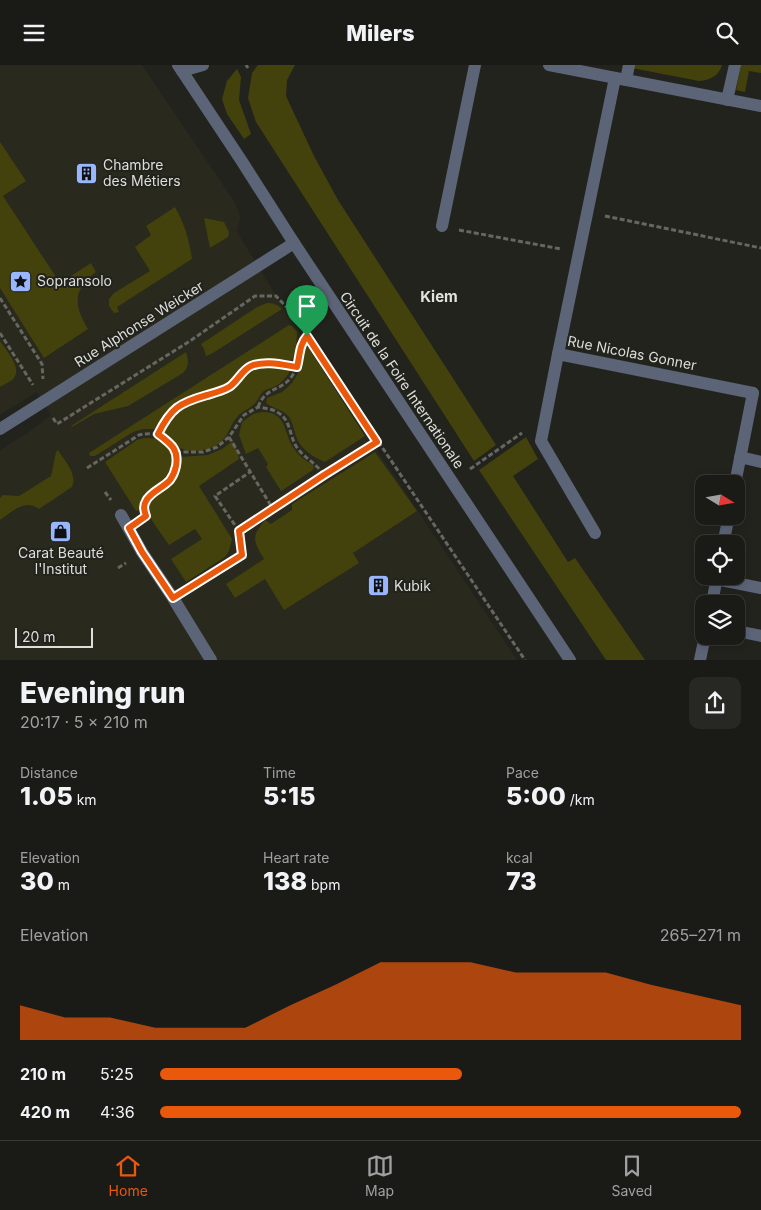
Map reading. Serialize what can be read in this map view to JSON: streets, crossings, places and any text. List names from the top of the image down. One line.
{"streets":{"street":["Rue Alphonse Weicker","Rue Nicolas Gonner","Circuit de la Foire Internationale"]},"crossings":[["Rue Alphonse Weicker","Circuit de la Foire Internationale"]],"districts":["Kiem"],"places":{"building":["Chambre des Métiers","Kubik"],"place":["Sopransolo"],"shop":["Carat Beauté l'Institut"]},"scale_bar":"20 m","north":"right","page":{"header":"Milers","scale":"20 m","heading":["Evening run","20:17 · 5 × 210 m"],"stats":[["Distance","1.05 km"],["Time","5:15"],["Pace","5:00 /km"],["Elevation","30 m"],["Heart rate","138 bpm"],["kcal","73"]],"chart":["Elevation","265–271 m"],"list":[{"name":"210 m","note":"5:25"},{"name":"420 m","note":"4:36"}],"tabs":["Home","Map","Saved"]}}
